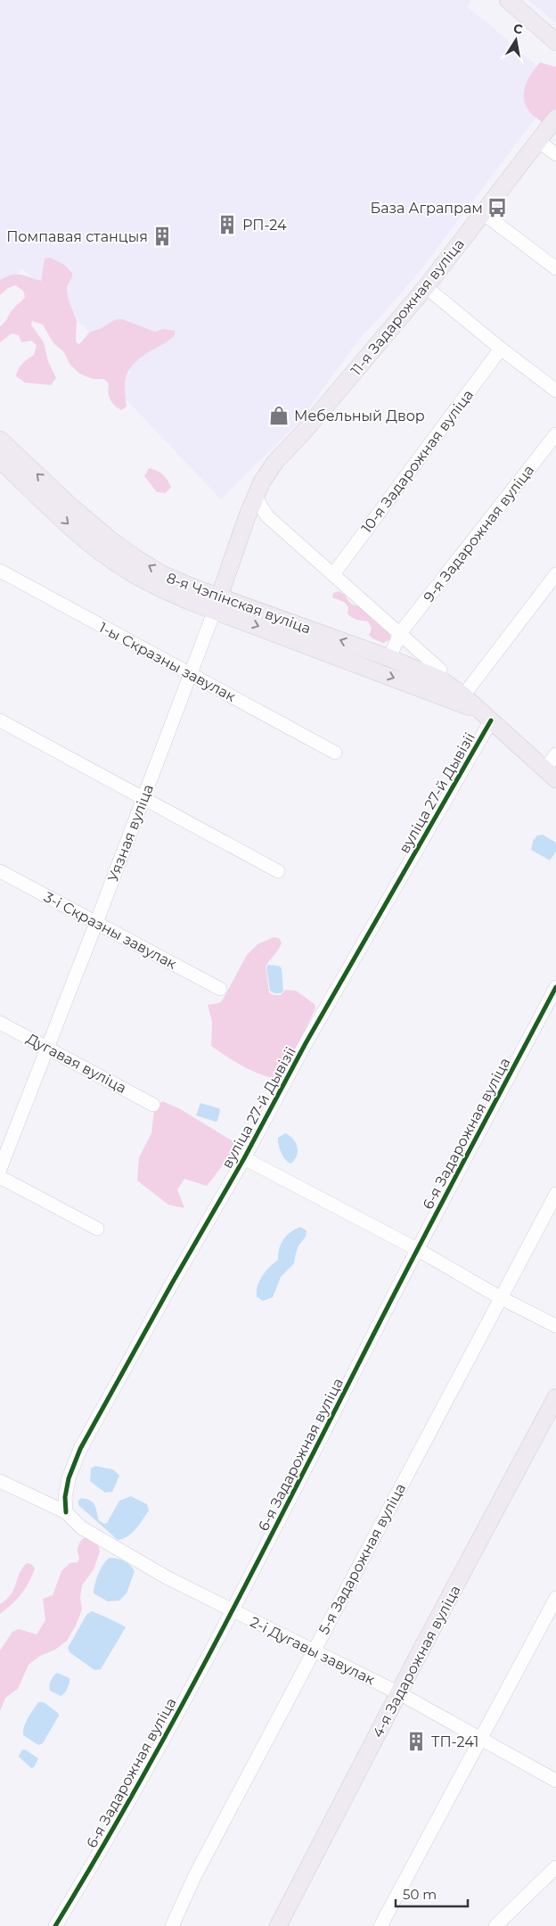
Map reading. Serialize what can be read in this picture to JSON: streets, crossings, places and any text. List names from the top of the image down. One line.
{"streets":{"main road":["11-я Задарожная вуліца","8-я Чэпінская вуліца","Уязная вуліца","4-я Задарожная вуліца"],"street":["10-я Задарожная вуліца","9-я Задарожная вуліца","1-ы Скразны завулак","вуліца 27-й Дывізіі","3-і Скразны завулак","Дугавая вуліца","6-я Задарожная вуліца","5-я Задарожная вуліца","2-і Дугавы завулак"]},"crossings":[["11-я Задарожная вуліца","8-я Чэпінская вуліца"],["11-я Задарожная вуліца","Уязная вуліца"],["10-я Задарожная вуліца","8-я Чэпінская вуліца"],["9-я Задарожная вуліца","8-я Чэпінская вуліца"],["8-я Чэпінская вуліца","вуліца 27-й Дывізіі"],["8-я Чэпінская вуліца","Уязная вуліца"],["1-ы Скразны завулак","Уязная вуліца"],["вуліца 27-й Дывізіі","2-і Дугавы завулак"],["Уязная вуліца","3-і Скразны завулак"],["Уязная вуліца","Дугавая вуліца"],["6-я Задарожная вуліца","2-і Дугавы завулак"],["5-я Задарожная вуліца","2-і Дугавы завулак"],["2-і Дугавы завулак","4-я Задарожная вуліца"]],"places":{"bus stop":["База Аграпрам"],"building":["РП-24","Помпавая станцыя","ТП-241"],"shop":["Мебельный Двор"]},"scale_bar":"50 m","north":"top"}
